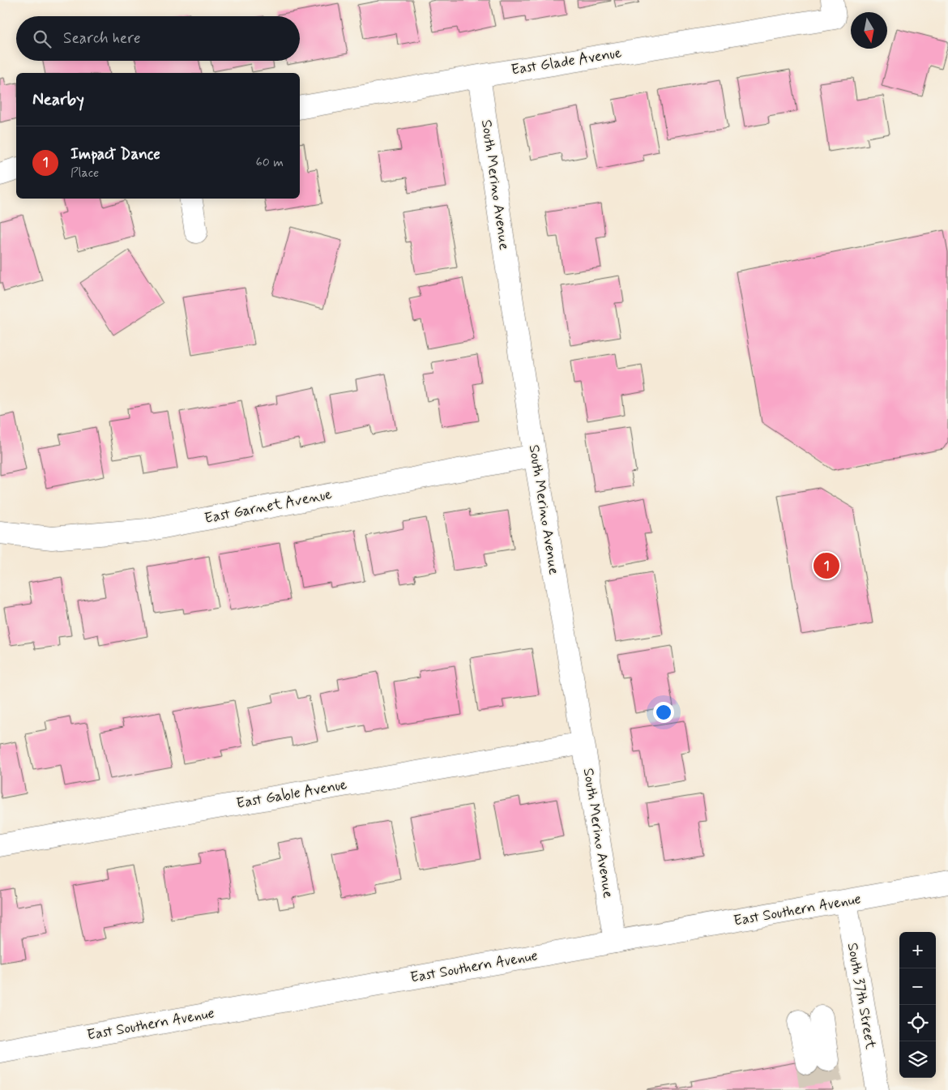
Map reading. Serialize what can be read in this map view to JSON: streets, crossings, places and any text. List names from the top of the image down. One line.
{"streets":{"street":["East Glade Avenue","South Merino Avenue","East Garnet Avenue","East Gable Avenue","East Southern Avenue","South 37th Street"]},"crossings":[["East Glade Avenue","South Merino Avenue"],["South Merino Avenue","East Garnet Avenue"],["South Merino Avenue","East Gable Avenue"],["South Merino Avenue","East Southern Avenue"],["East Southern Avenue","South 37th Street"]],"north":"bottom","page":{"search":"Search here","heading":"Nearby","list":[{"mark":"1","name":"Impact Dance","note":"Place","value":"60 m"}],"pins":"1","map_buttons":["+","−"]}}
